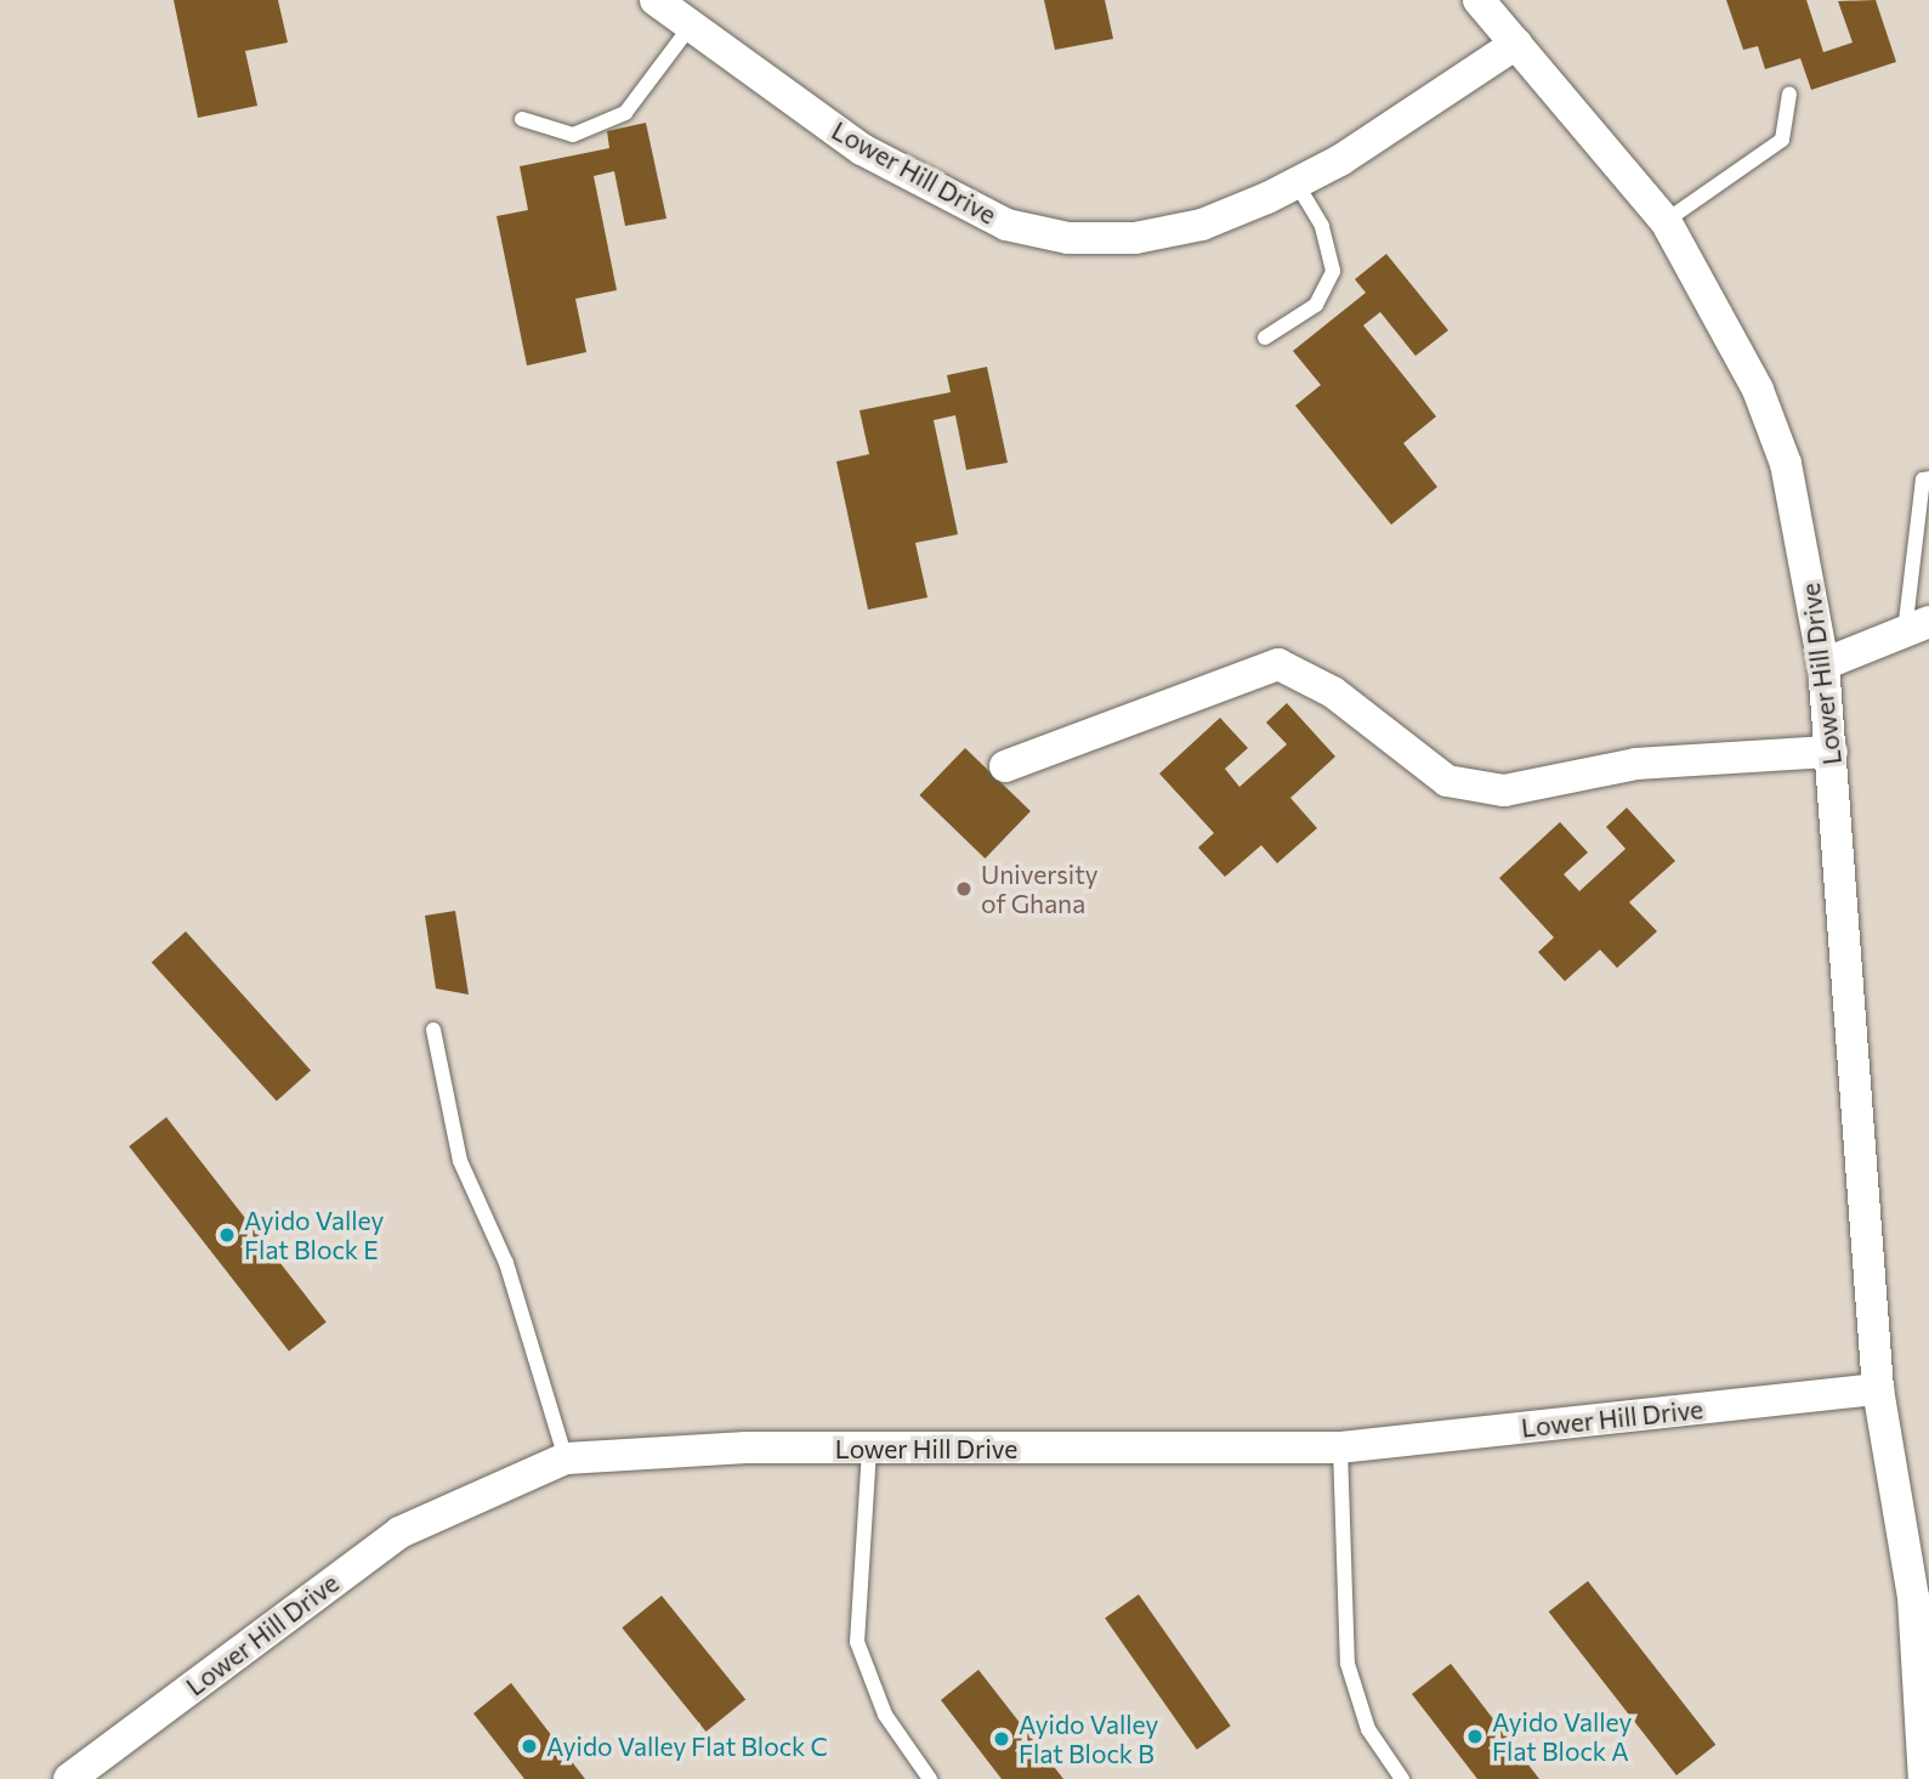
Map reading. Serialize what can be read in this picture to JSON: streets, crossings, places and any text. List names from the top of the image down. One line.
{"streets":{"street":["Lower Hill Drive"]},"places":["University of Ghana","Ayido Valley Flat Block E","Ayido Valley Flat Block A","Ayido Valley Flat Block B","Ayido Valley Flat Block C"]}
